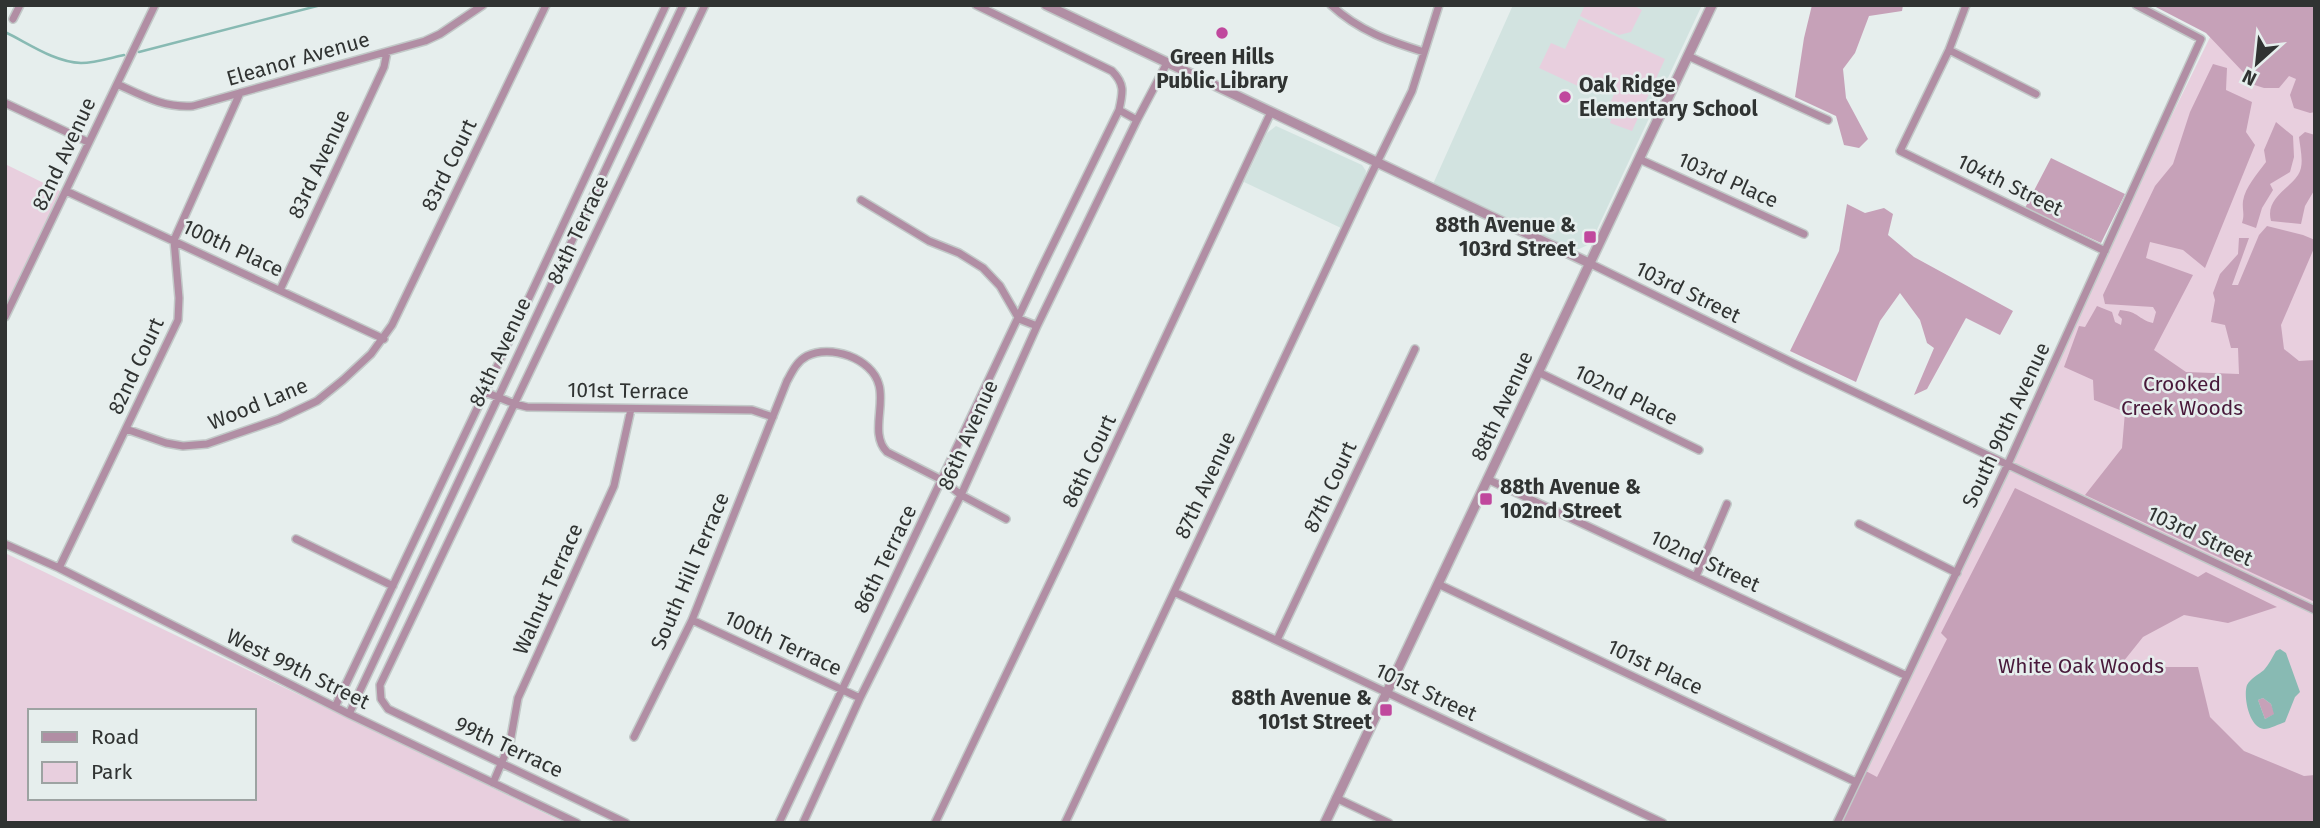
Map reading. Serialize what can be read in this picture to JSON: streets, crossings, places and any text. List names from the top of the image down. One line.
{"streets":{"street":["Eleanor Avenue","82nd Avenue","83rd Avenue","83rd Court","103rd Place","104th Street","84th Terrace","100th Place","103rd Street","84th Avenue","82nd Court","101st Terrace","102nd Place","Wood Lane","88th Avenue","South 90th Avenue","86th Avenue","86th Court","87th Avenue","87th Court","86th Terrace","102nd Street","South Hill Terrace","Walnut Terrace","100th Terrace","101st Place","West 99th Street","101st Street","99th Terrace"]},"crossings":[["Eleanor Avenue","82nd Avenue"],["Eleanor Avenue","83rd Avenue"],["Eleanor Avenue","82nd Court"],["82nd Avenue","100th Place"],["83rd Avenue","100th Place"],["83rd Court","100th Place"],["83rd Court","Wood Lane"],["103rd Place","88th Avenue"],["104th Street","South 90th Avenue"],["84th Terrace","101st Terrace"],["84th Terrace","99th Terrace"],["100th Place","82nd Court"],["100th Place","Wood Lane"],["103rd Street","88th Avenue"],["103rd Street","South 90th Avenue"],["103rd Street","86th Avenue"],["103rd Street","86th Court"],["103rd Street","87th Avenue"],["84th Avenue","101st Terrace"],["84th Avenue","West 99th Street"],["82nd Court","Wood Lane"],["82nd Court","West 99th Street"],["101st Terrace","South Hill Terrace"],["101st Terrace","Walnut Terrace"],["102nd Place","88th Avenue"],["88th Avenue","102nd Street"],["88th Avenue","101st Place"],["88th Avenue","101st Street"],["South 90th Avenue","102nd Street"],["South 90th Avenue","101st Place"],["86th Avenue","100th Terrace"],["87th Avenue","101st Street"],["87th Court","101st Street"],["86th Terrace","South Hill Terrace"],["86th Terrace","100th Terrace"],["South Hill Terrace","100th Terrace"],["Walnut Terrace","West 99th Street"],["Walnut Terrace","99th Terrace"]],"parks":["Crooked Creek Woods","White Oak Woods"],"places":{"other":["Green Hills Public Library","Oak Ridge Elementary School"],"transit":["88th Avenue & 103rd Street","88th Avenue & 102nd Street","88th Avenue & 101st Street"]},"legend":["Road","Park"],"north":"bottom left"}
